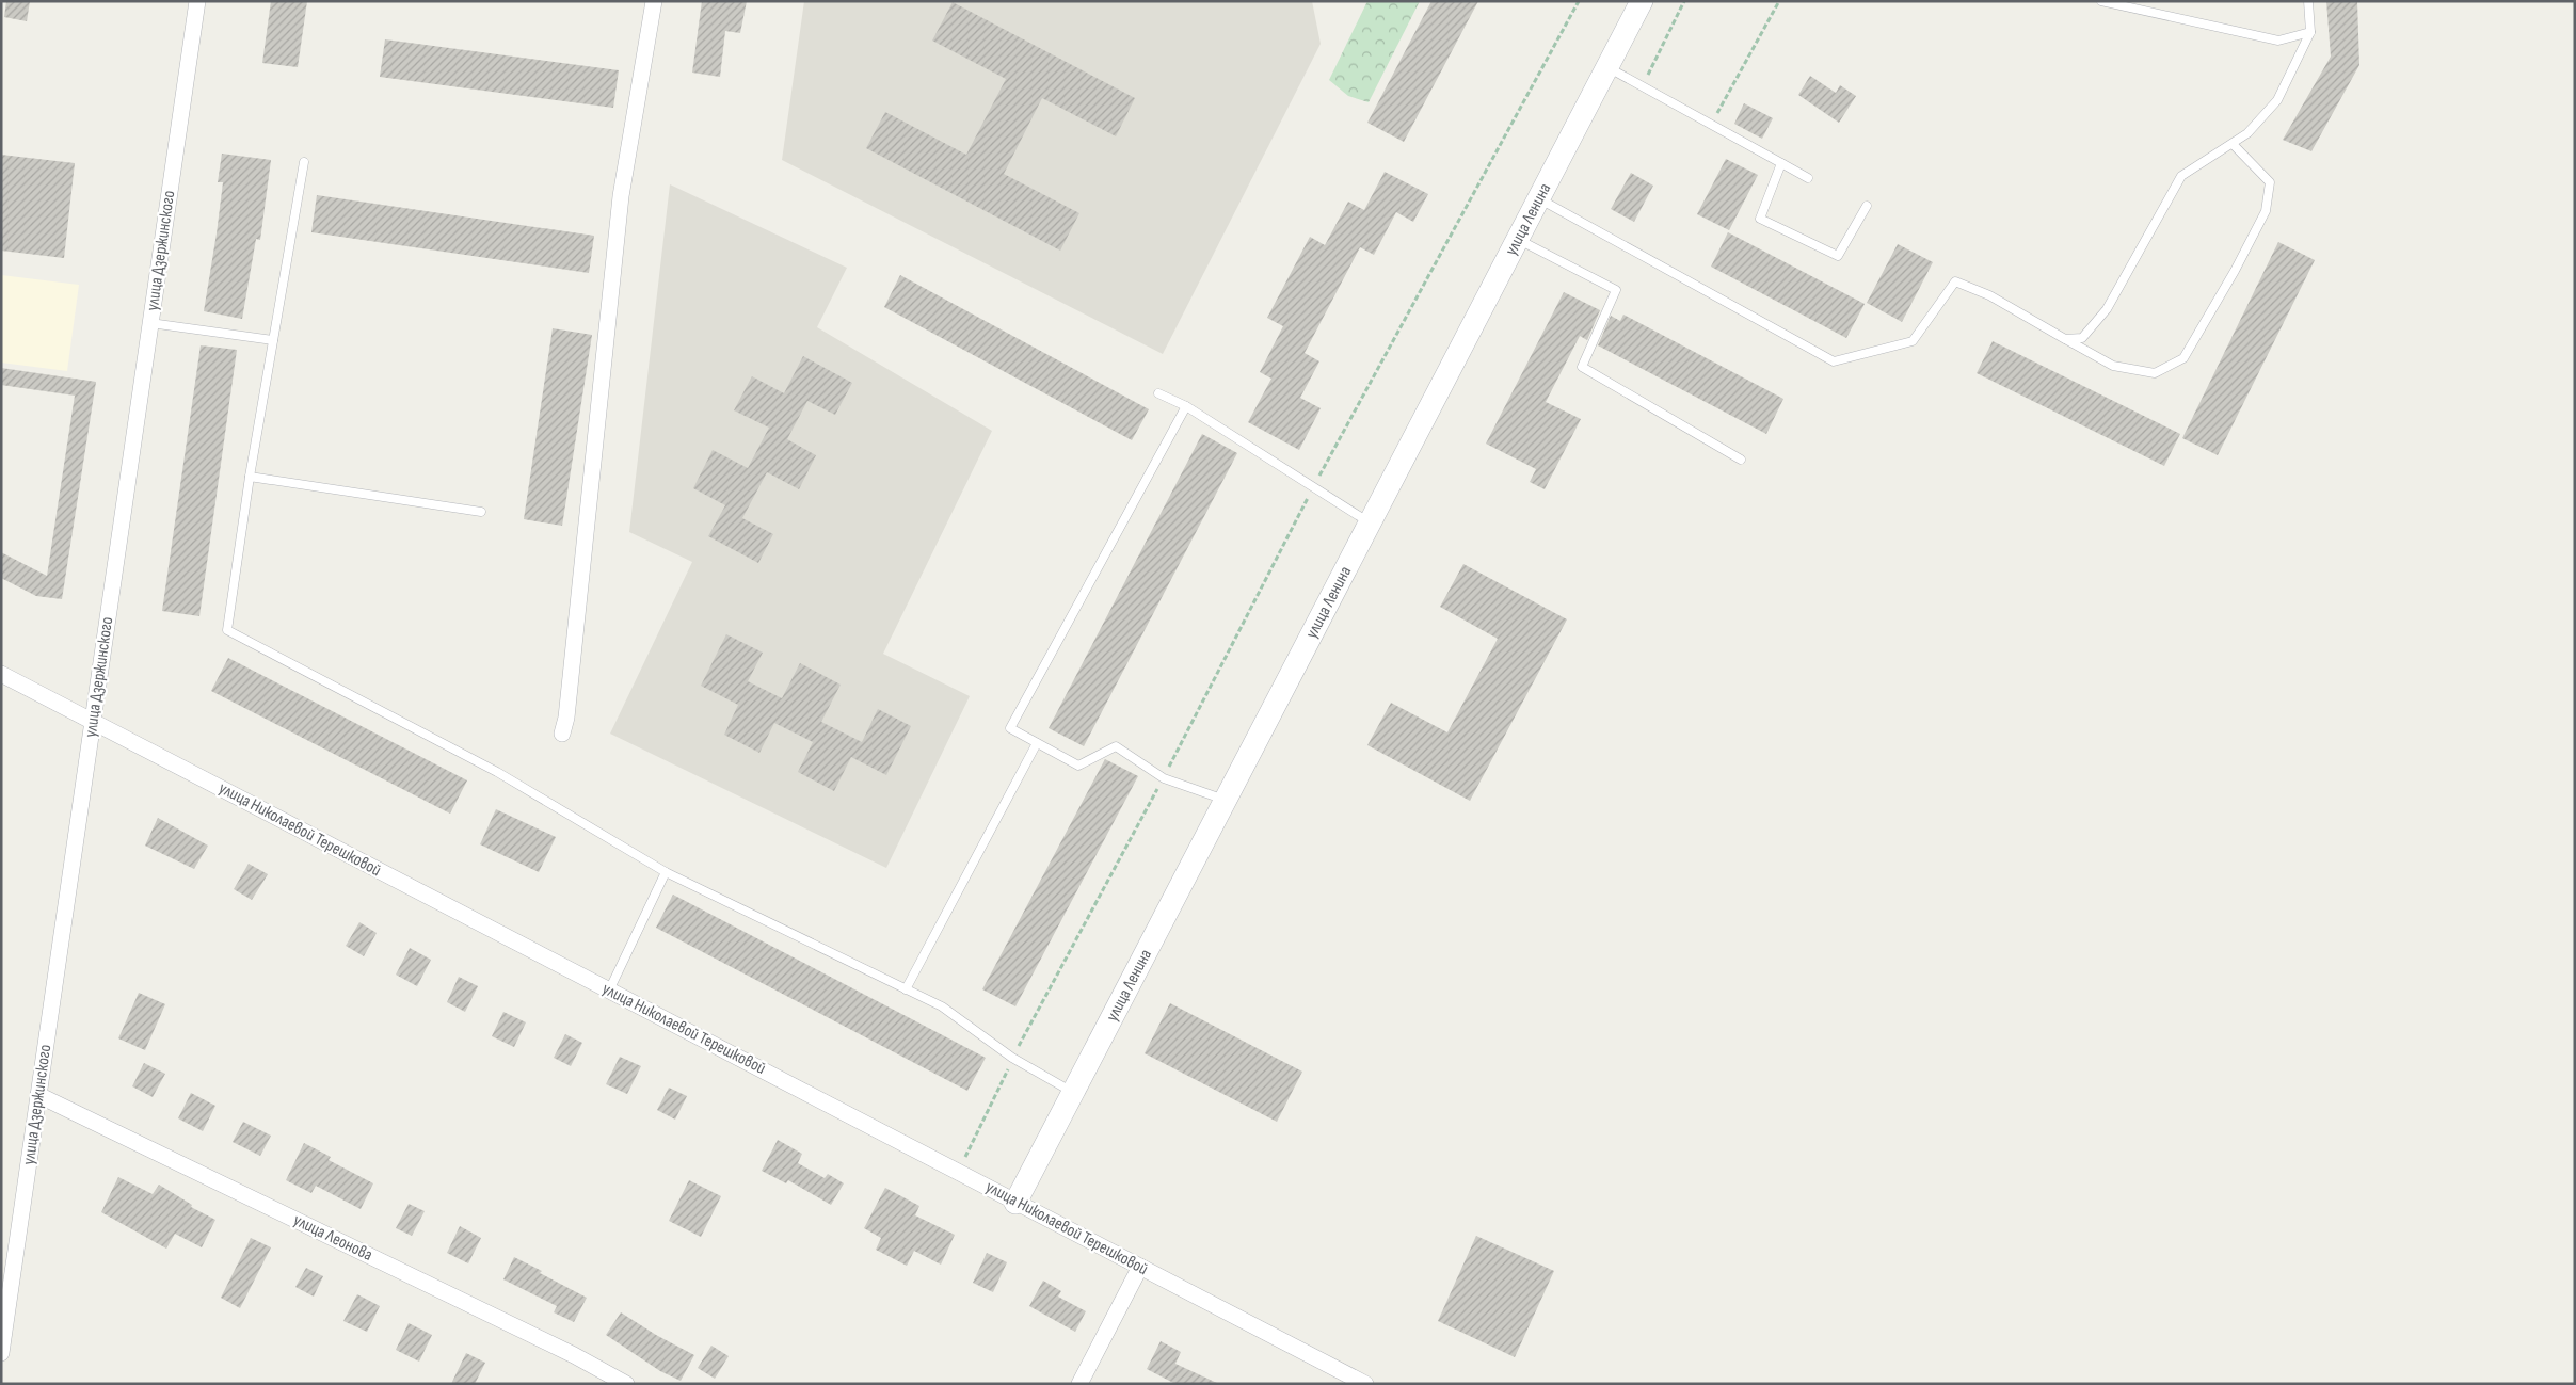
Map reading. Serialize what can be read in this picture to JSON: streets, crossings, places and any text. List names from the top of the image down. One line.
{"streets":{"street":["улица Ленина","улица Дзержинского","улица Николаевой Терешковой","улица Леонова"]},"crossings":[["улица Ленина","улица Николаевой Терешковой"],["улица Дзержинского","улица Николаевой Терешковой"],["улица Дзержинского","улица Леонова"]]}
